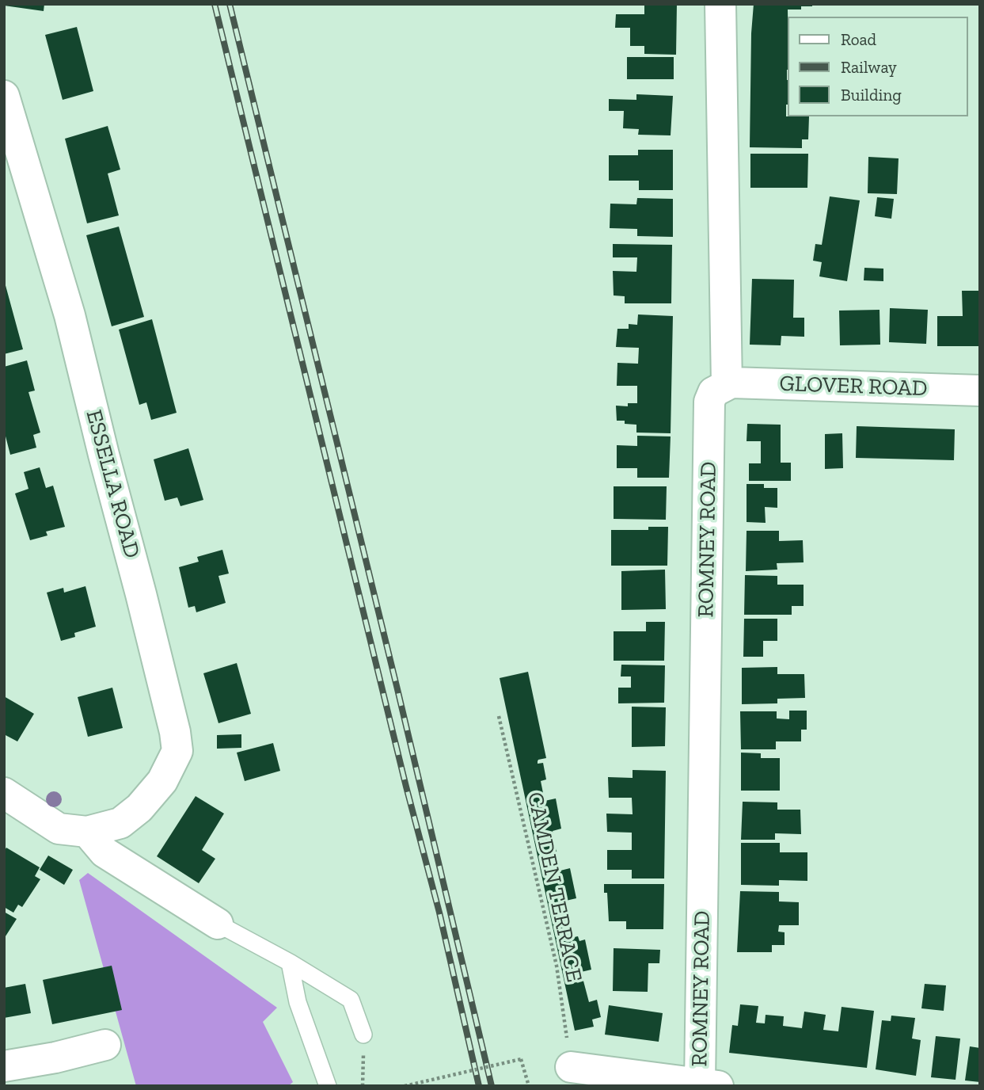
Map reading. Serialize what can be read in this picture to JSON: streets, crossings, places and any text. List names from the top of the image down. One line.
{"streets":{"street":["GLOVER ROAD","ESSELLA ROAD","ROMNEY ROAD"],"path":["CAMDEN TERRACE"]},"crossings":[["GLOVER ROAD","ROMNEY ROAD"]],"legend":["Road","Railway","Building"]}
